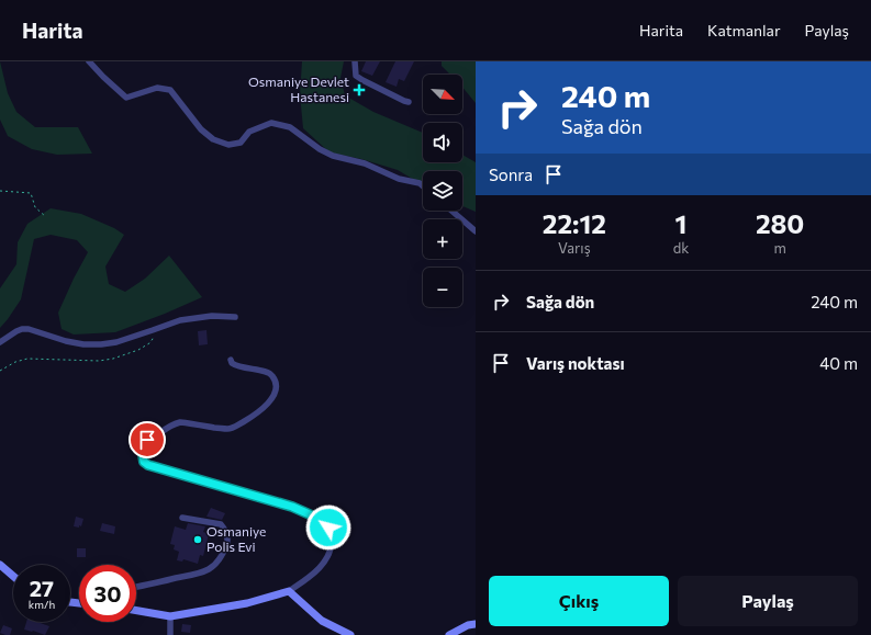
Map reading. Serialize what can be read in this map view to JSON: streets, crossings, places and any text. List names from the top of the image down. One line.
{"places":{"health":["Osmaniye Devlet Hastanesi"],"other":["Osmaniye Polis Evi"]},"north":"bottom right","page":{"header":"Harita","nav":["Harita","Katmanlar","Paylaş"],"turn":["240 m","Sağa dön"],"map_buttons":["+","−"],"then":"Sonra","eta":["22:12","Varış","1","dk","280","m"],"list":[{"name":"Sağa dön","value":"240 m"},{"name":"Varış noktası","value":"40 m"}],"speed":"27 km/h","limit":"30","buttons":["Çıkış","Paylaş"]}}
